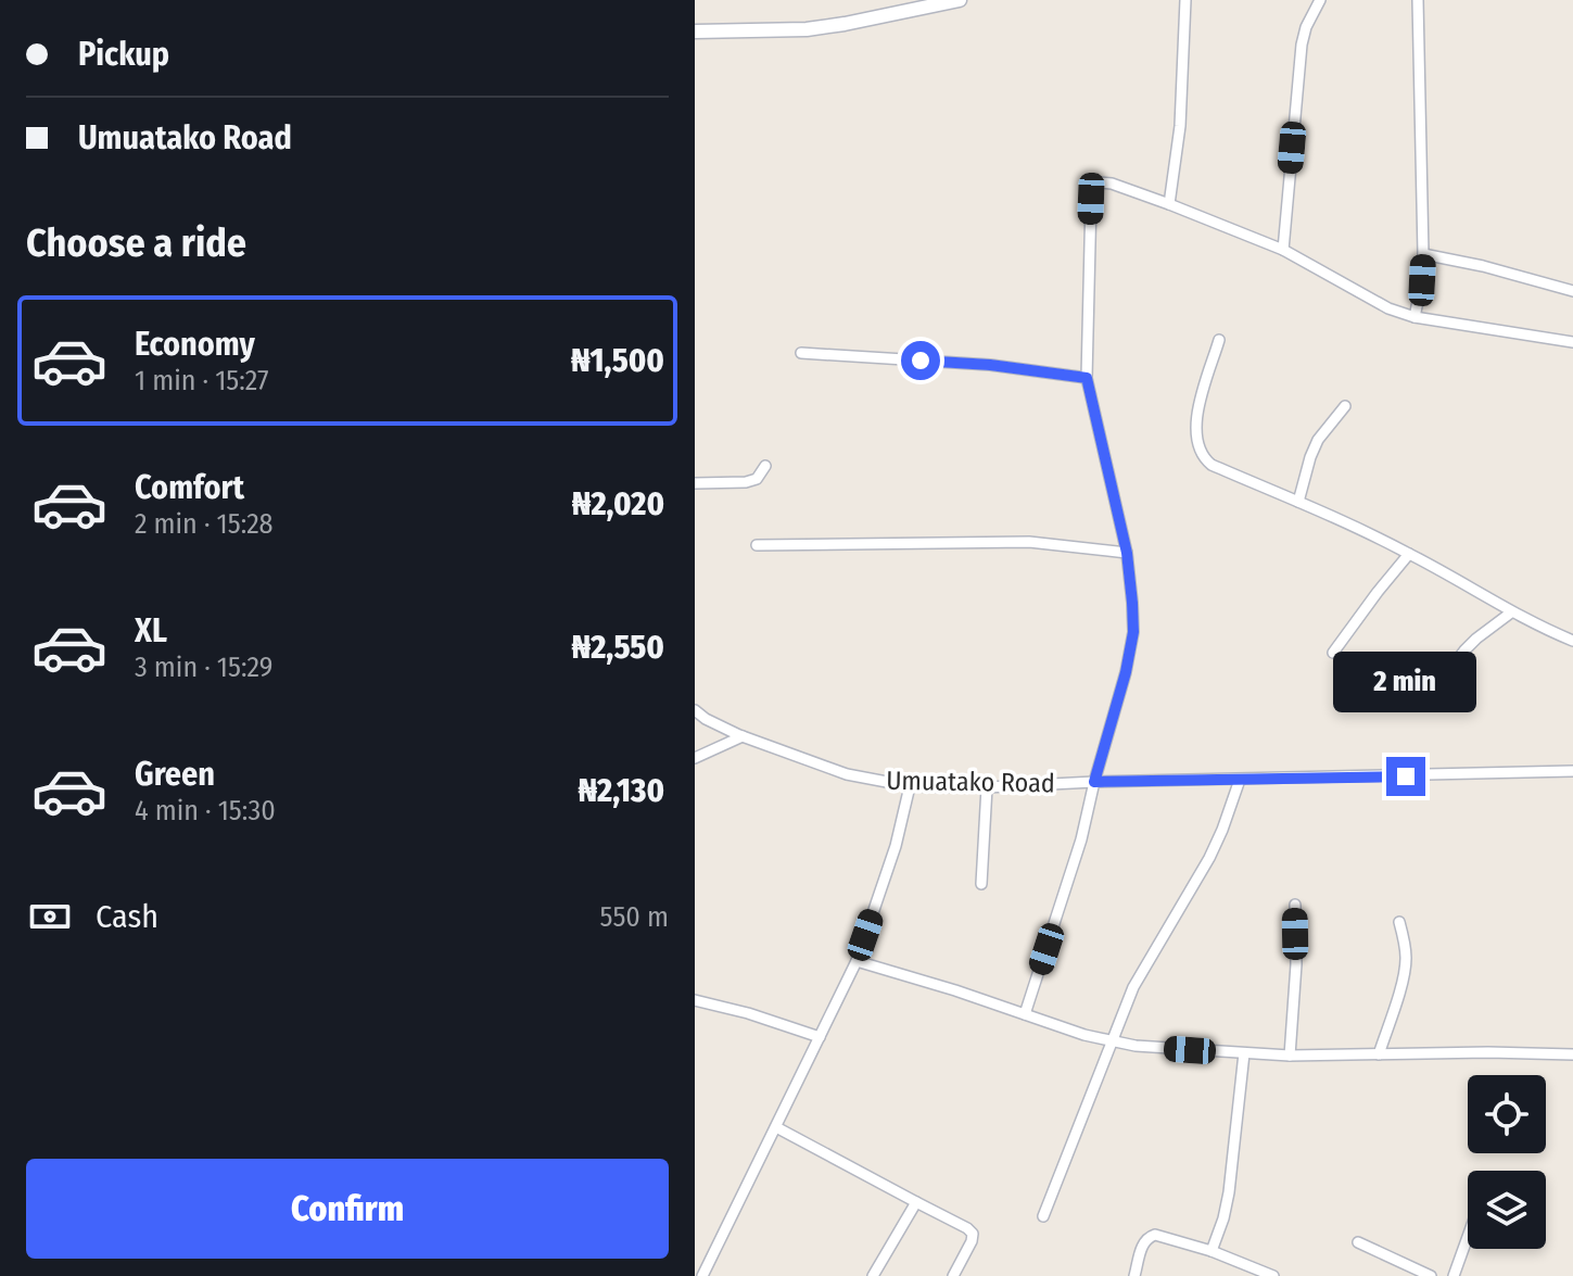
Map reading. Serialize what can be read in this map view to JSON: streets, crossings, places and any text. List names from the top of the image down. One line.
{"streets":{"street":["Umuatako Road"]},"page":{"banner":["Pickup","Umuatako Road"],"heading":"Choose a ride","list":[{"name":"Economy","note":"1 min · 15:27","value":"₦1,500"},{"name":"Comfort","note":"2 min · 15:28","value":"₦2,020"},{"name":"XL","note":"3 min · 15:29","value":"₦2,550"},{"name":"Green","note":"4 min · 15:30","value":"₦2,130"}],"bubble":"2 min","pay":["Cash","550 m"],"buttons":"Confirm"}}
